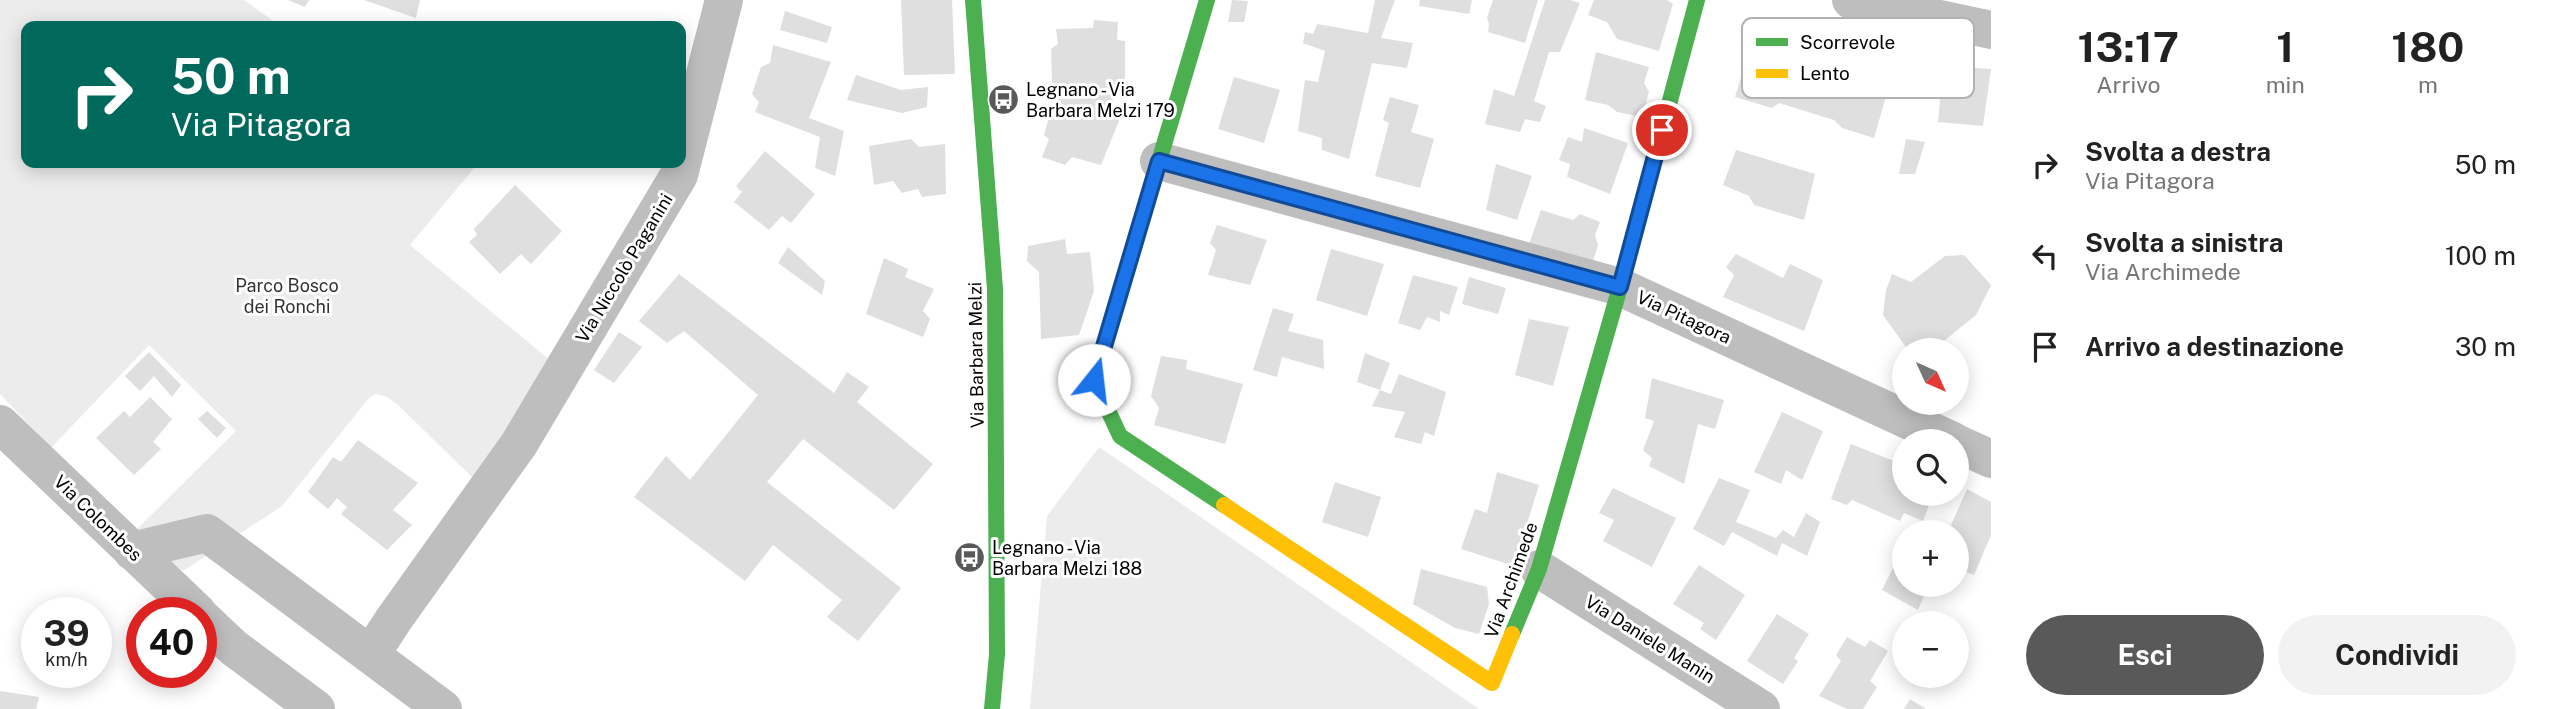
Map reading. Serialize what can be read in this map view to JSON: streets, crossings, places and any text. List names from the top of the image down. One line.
{"streets":{"street":["Via Niccolò Paganini","Via Pitagora","Via Barbara Melzi","Via Colombes","Via Archimede","Via Daniele Manin"]},"crossings":[["Via Pitagora","Via Archimede"],["Via Archimede","Via Daniele Manin"]],"parks":["Parco Bosco dei Ronchi"],"places":{"bus stop":["Legnano - Via Barbara Melzi 179","Legnano - Via Barbara Melzi 188"]},"legend":["Scorrevole","Lento"],"north":"bottom right","page":{"eta":["13:17","Arrivo","1","min","180","m"],"turn":["50 m","Via Pitagora"],"list":[{"name":"Svolta a destra","note":"Via Pitagora","value":"50 m"},{"name":"Svolta a sinistra","note":"Via Archimede","value":"100 m"},{"name":"Arrivo a destinazione","value":"30 m"}],"map_buttons":["+","−"],"speed":"39 km/h","limit":"40","buttons":["Esci","Condividi"]}}
